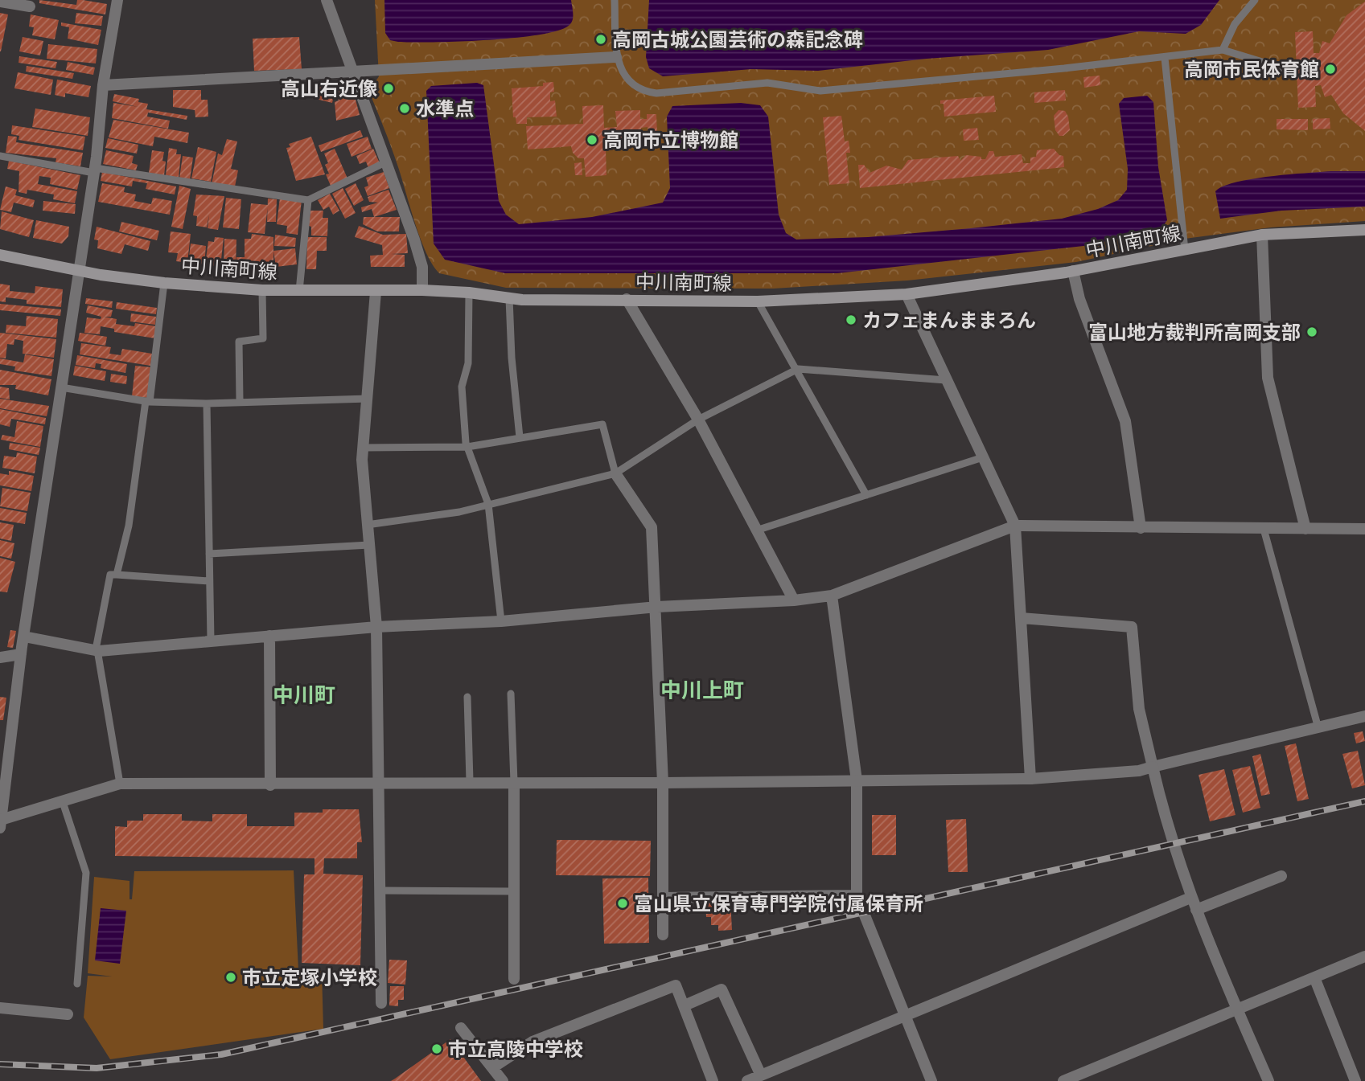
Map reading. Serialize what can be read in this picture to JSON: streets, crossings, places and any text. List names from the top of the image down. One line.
{"streets":{"main road":["中川南町線"]},"districts":["中川上町","中川町"],"places":["高岡古城公園芸術の森記念碑","高岡市民体育館","高山右近像","水準点","高岡市立博物館","カフェまんままろん","富山地方裁判所高岡支部","富山県立保育専門学院付属保育所","市立定塚小学校","市立高陵中学校"]}
